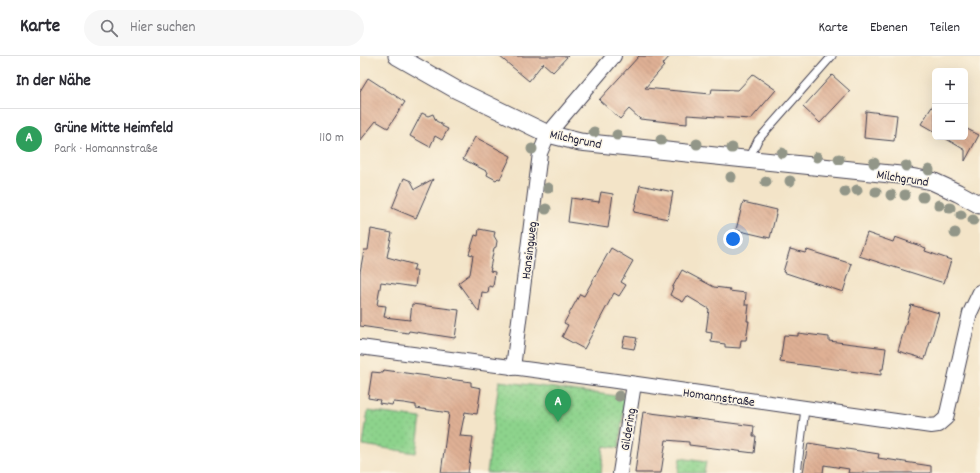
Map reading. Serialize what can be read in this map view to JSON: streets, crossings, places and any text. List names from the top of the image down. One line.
{"streets":{"street":["Milchgrund","Hansingweg","Homannstraße","Gildering"]},"crossings":[["Milchgrund","Hansingweg"],["Hansingweg","Homannstraße"],["Homannstraße","Gildering"]],"page":{"header":"Karte","search":"Hier suchen","nav":["Karte","Ebenen","Teilen"],"heading":"In der Nähe","map_buttons":["+","−"],"list":[{"mark":"A","name":"Grüne Mitte Heimfeld","note":"Park · Homannstraße","value":"110 m"}],"pins":"A"}}
